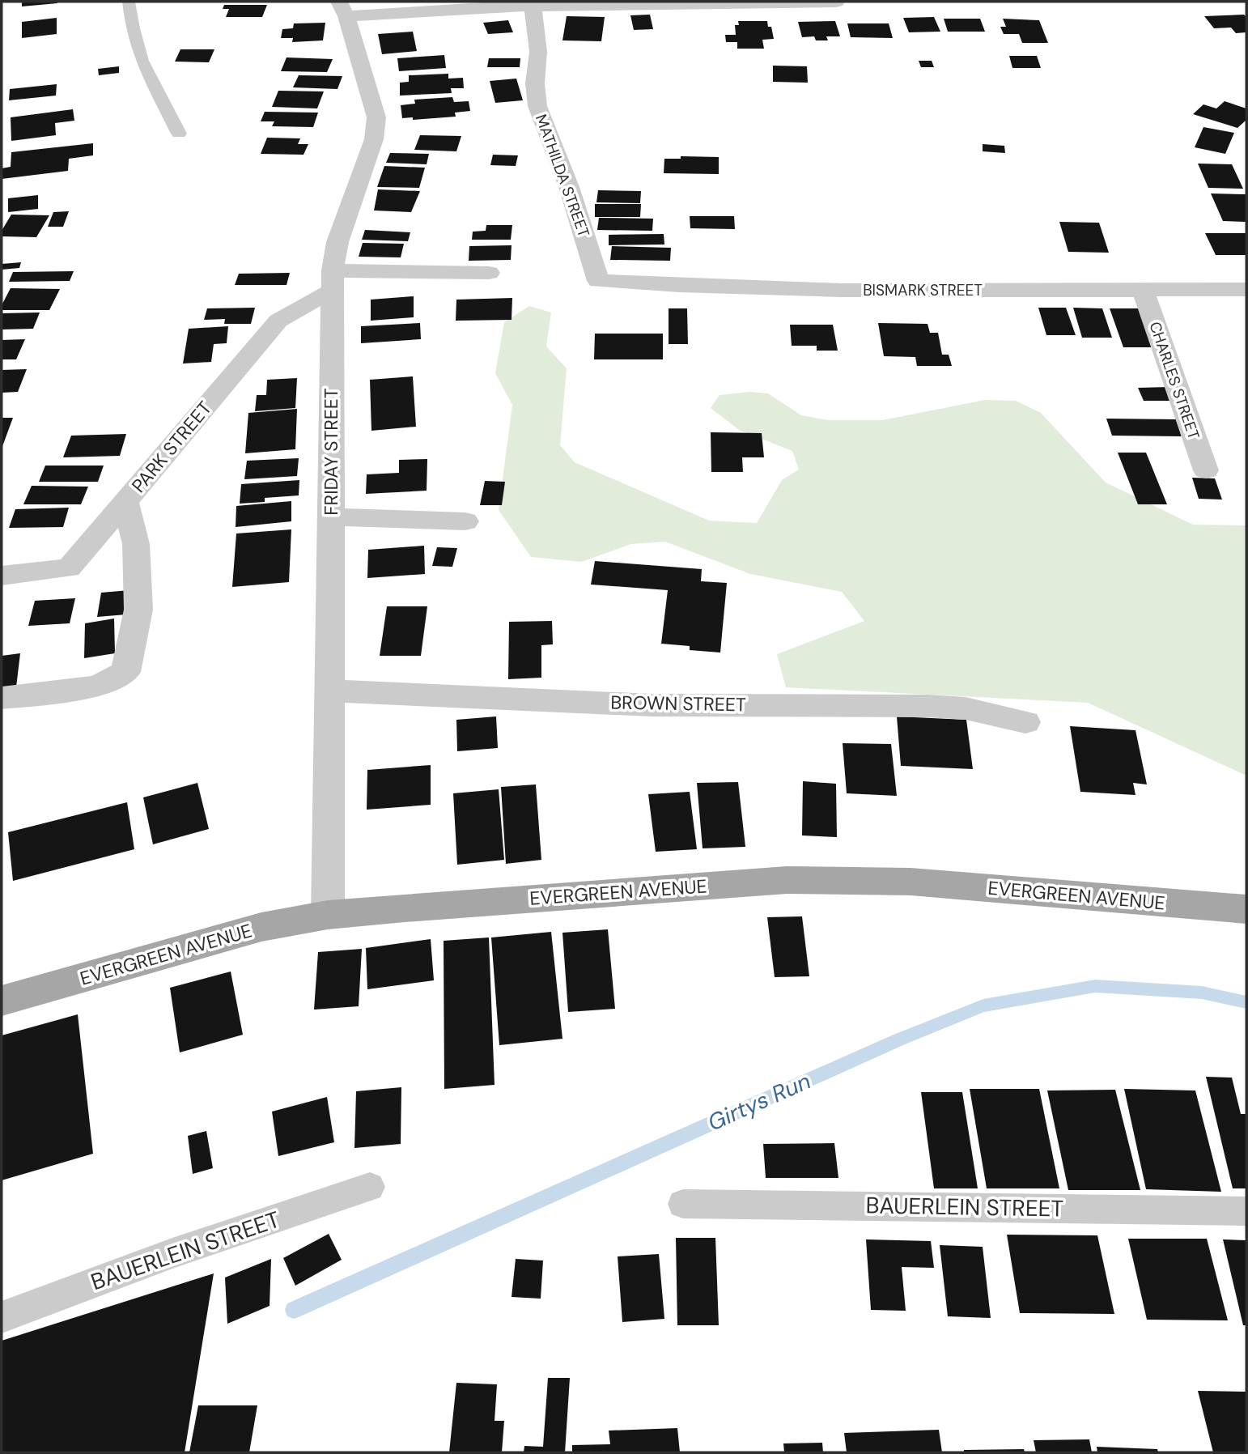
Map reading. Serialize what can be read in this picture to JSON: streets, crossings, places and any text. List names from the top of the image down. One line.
{"streets":{"main road":["EVERGREEN AVENUE"],"street":["MATHILDA STREET","BISMARK STREET","CHARLES STREET","PARK STREET","FRIDAY STREET","BROWN STREET"],"lane":["BAUERLEIN STREET"]},"crossings":[["MATHILDA STREET","BISMARK STREET"],["BISMARK STREET","CHARLES STREET"],["PARK STREET","FRIDAY STREET"],["FRIDAY STREET","BROWN STREET"],["FRIDAY STREET","EVERGREEN AVENUE"]],"water":["Girtys Run"]}
